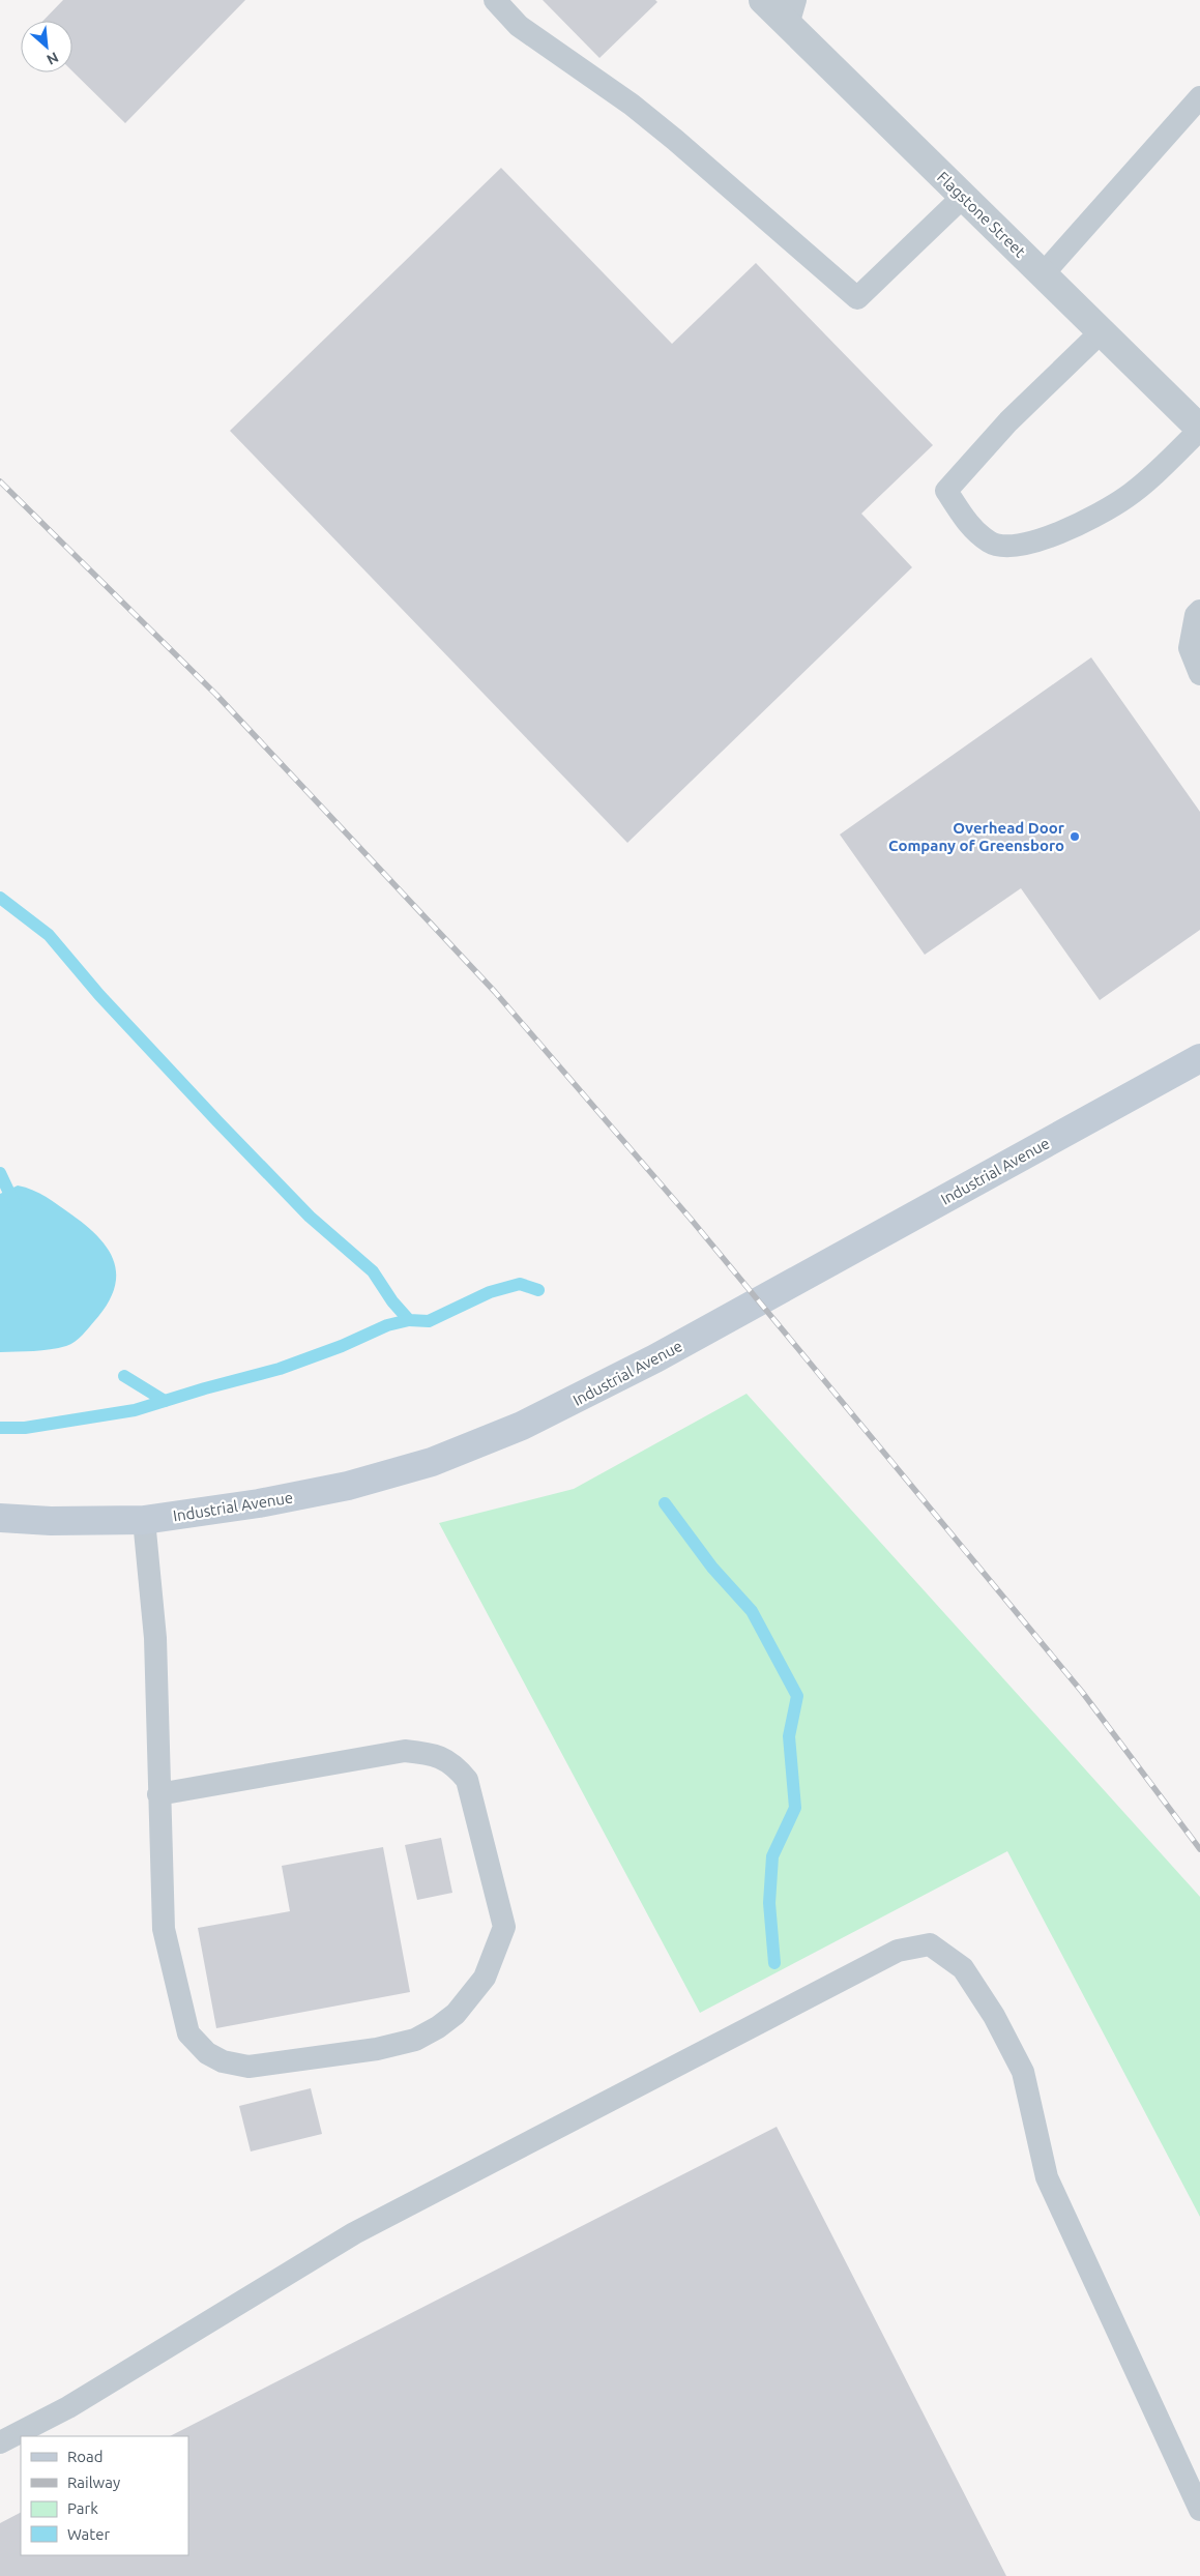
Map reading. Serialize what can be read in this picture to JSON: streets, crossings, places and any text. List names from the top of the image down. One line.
{"streets":{"main road":["Industrial Avenue"],"street":["Flagstone Street"]},"places":["Overhead Door Company of Greensboro"],"legend":["Road","Railway","Park","Water"],"north":"bottom right"}
